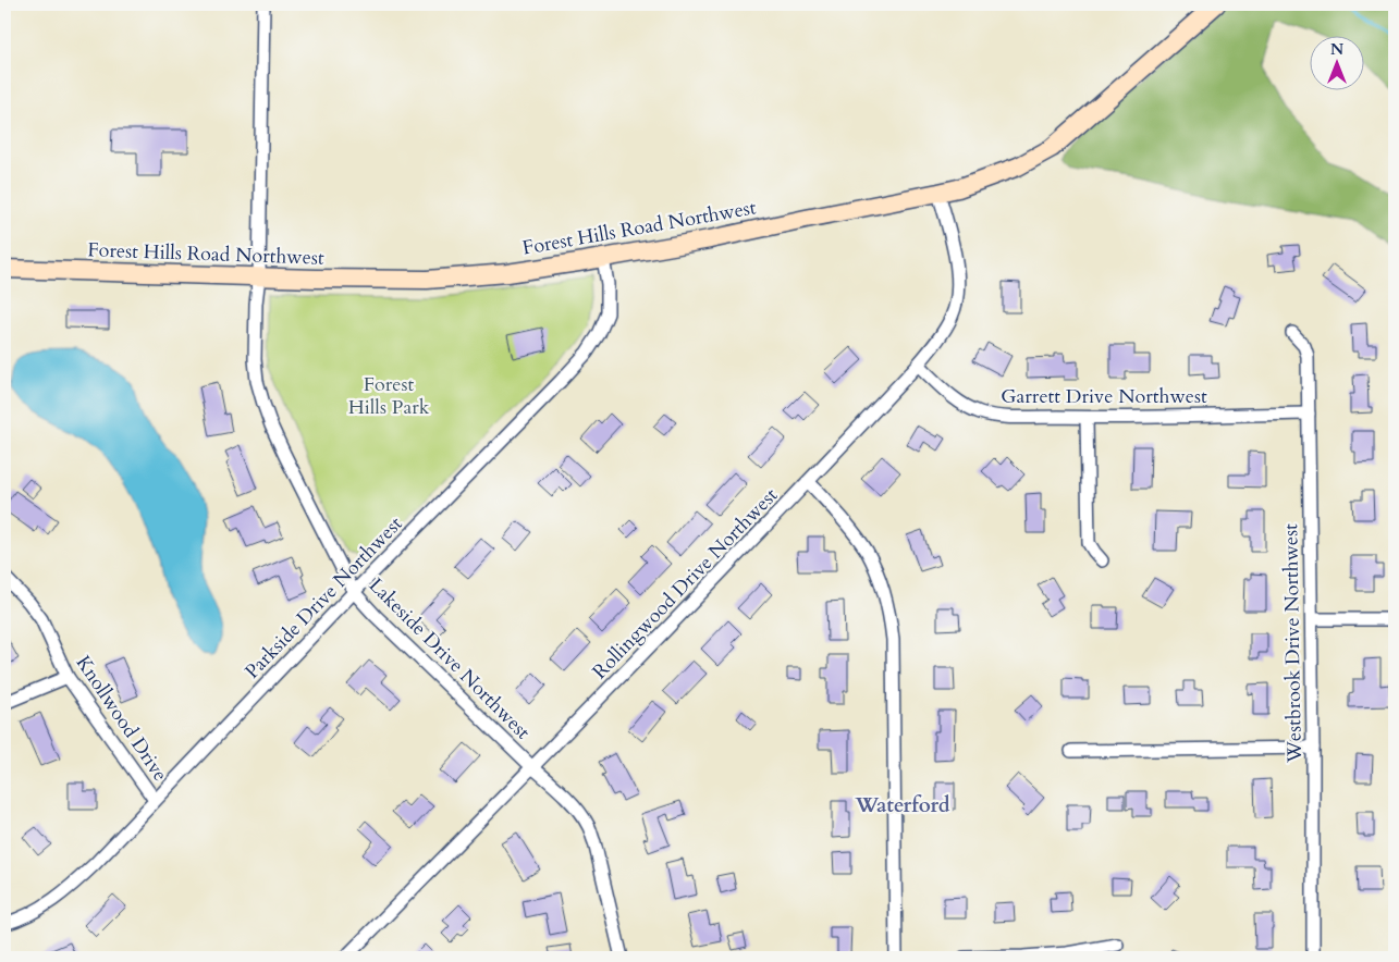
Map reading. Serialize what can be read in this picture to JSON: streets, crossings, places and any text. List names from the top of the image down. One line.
{"streets":{"main road":["Forest Hills Road Northwest"],"street":["Garrett Drive Northwest","Rollingwood Drive Northwest","Parkside Drive Northwest","Westbrook Drive Northwest","Lakeside Drive Northwest","Knollwood Drive"]},"crossings":[["Forest Hills Road Northwest","Rollingwood Drive Northwest"],["Forest Hills Road Northwest","Parkside Drive Northwest"],["Forest Hills Road Northwest","Lakeside Drive Northwest"],["Garrett Drive Northwest","Rollingwood Drive Northwest"],["Garrett Drive Northwest","Westbrook Drive Northwest"],["Rollingwood Drive Northwest","Lakeside Drive Northwest"],["Parkside Drive Northwest","Lakeside Drive Northwest"],["Parkside Drive Northwest","Knollwood Drive"]],"districts":["Waterford"],"parks":["Forest Hills Park"],"north":"top"}
